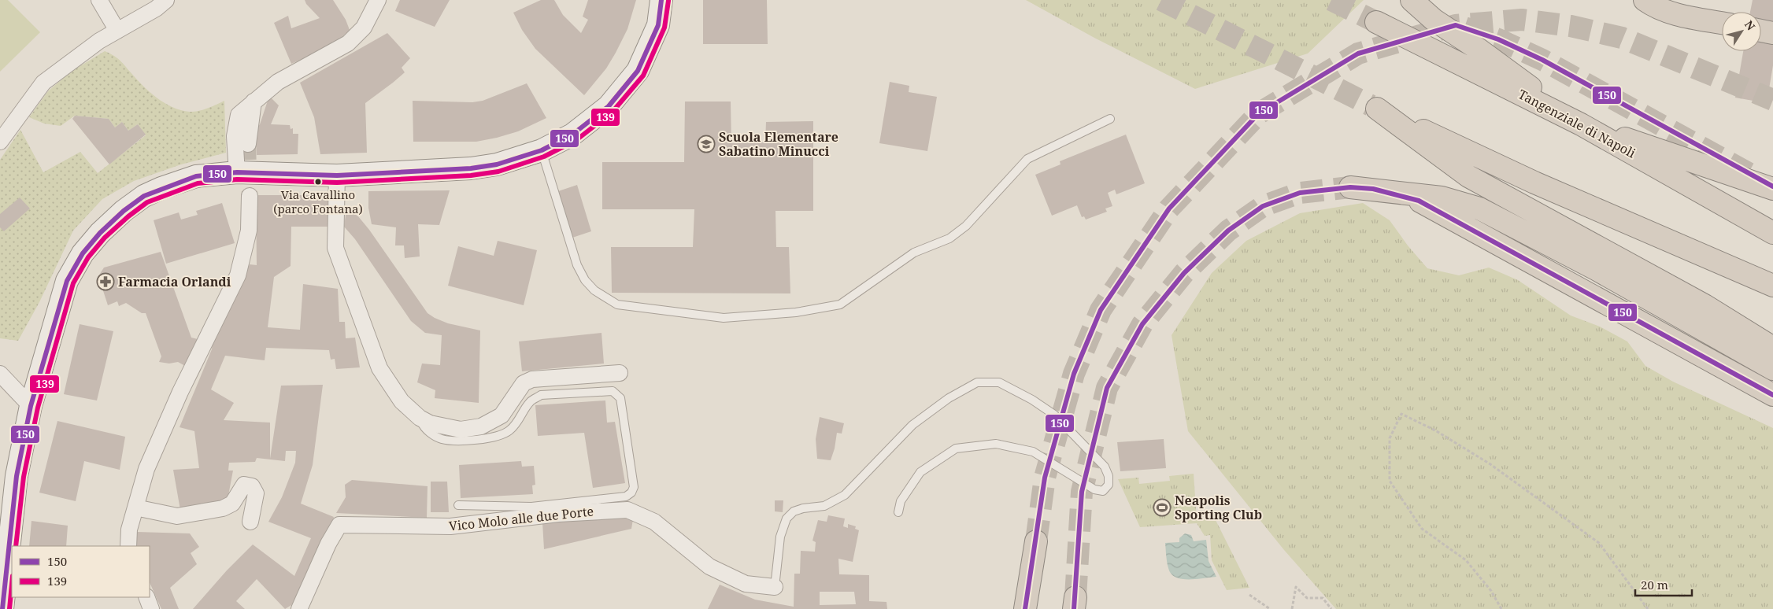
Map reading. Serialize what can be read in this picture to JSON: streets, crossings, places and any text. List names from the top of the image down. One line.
{"streets":{"highway":["Tangenziale di Napoli"],"street":["Vico Molo alle due Porte"]},"places":{"school or university":["Scuola Elementare Sabatino Minucci"],"other":["Via Cavallino (parco Fontana)"],"pharmacy":["Farmacia Orlandi"],"sports":["Neapolis Sporting Club"]},"lines":["transit line 150","transit line 139"],"legend":["150","139"],"scale_bar":"20 m","north":"top right"}
